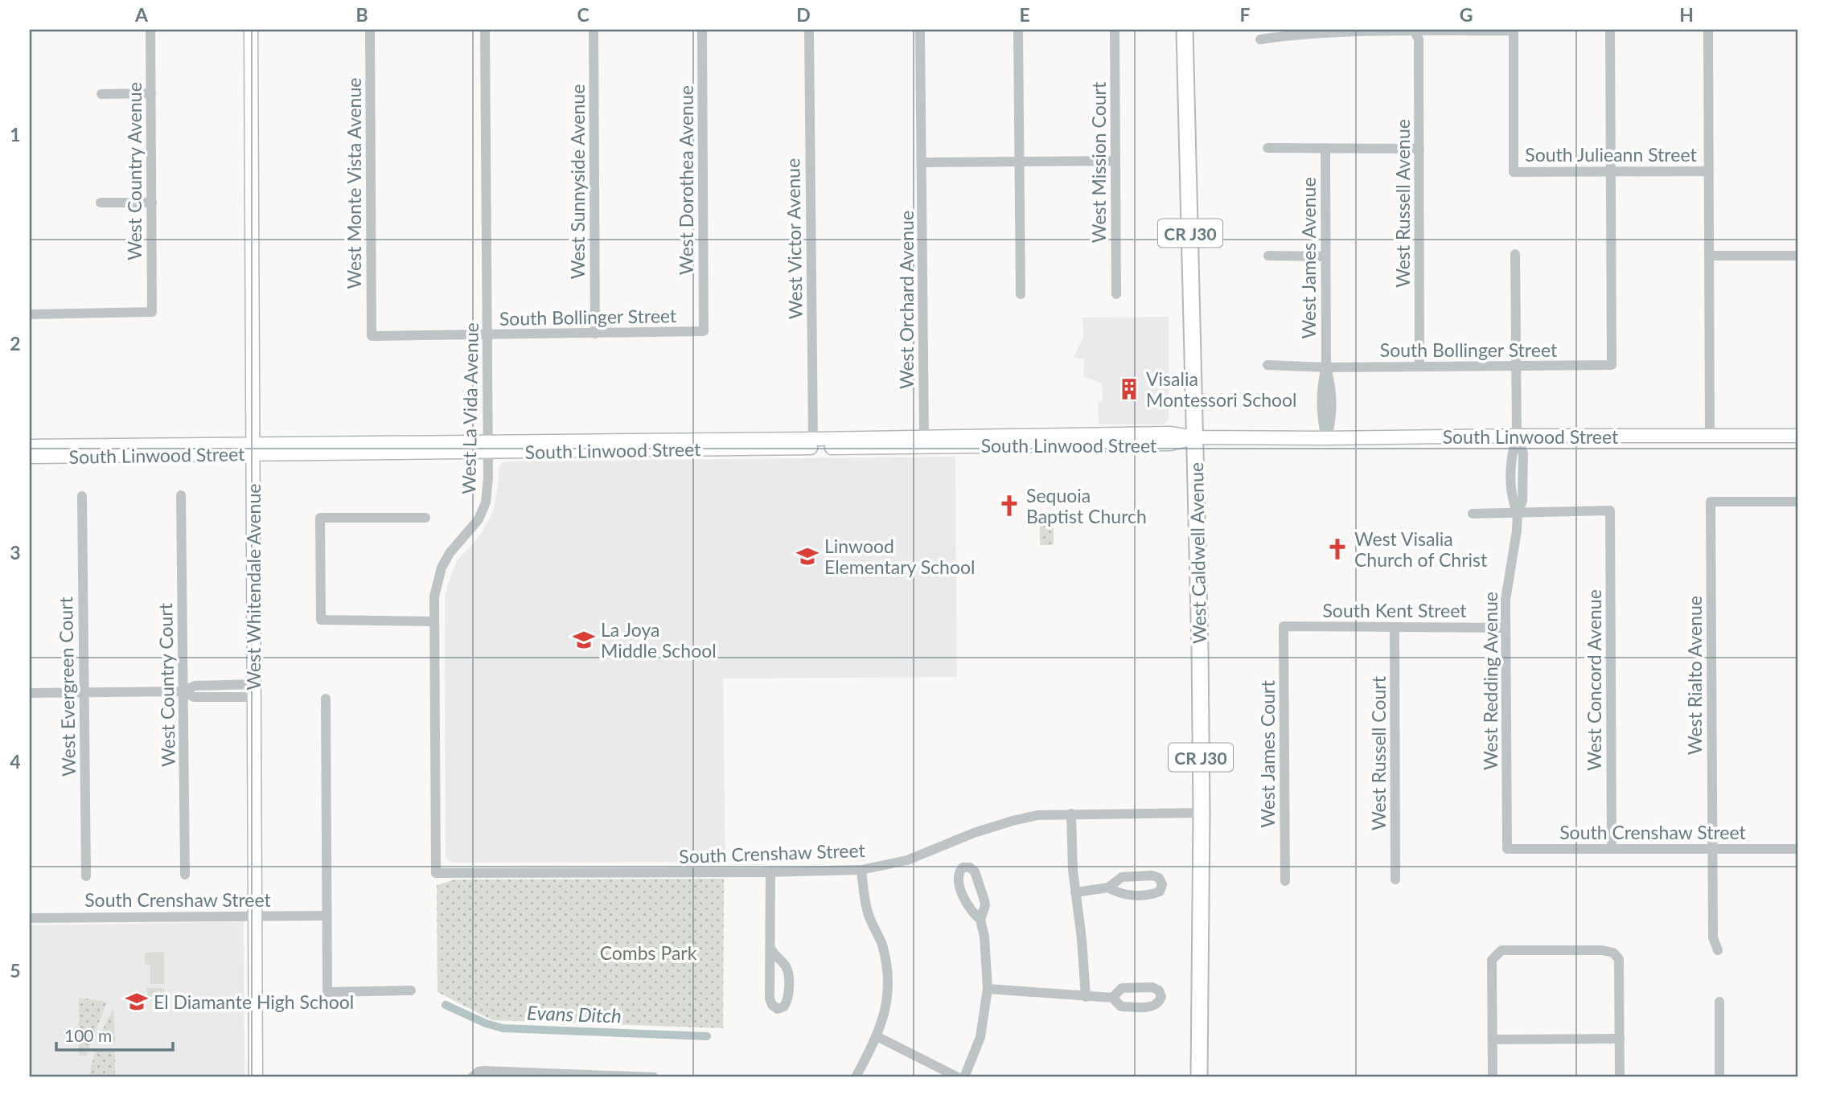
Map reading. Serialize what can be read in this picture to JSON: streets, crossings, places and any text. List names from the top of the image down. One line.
{"streets":{"main road":["CR J30","West Caldwell Avenue"],"street":["South Julieann Street","West Mission Court","West Country Avenue","West Dorothea Avenue","West Sunnyside Avenue","West Monte Vista Avenue","West Russell Avenue","West Victor Avenue","West James Avenue","West Orchard Avenue","South Bollinger Street","West La Vida Avenue","South Linwood Street","West Whitendale Avenue","South Kent Street","West Rialto Avenue","West Concord Avenue","West Redding Avenue","West Country Court","West Evergreen Court","West Russell Court","West James Court","South Crenshaw Street"]},"crossings":[["South Julieann Street","South Bollinger Street"],["West Dorothea Avenue","South Bollinger Street"],["West Sunnyside Avenue","South Bollinger Street"],["West Monte Vista Avenue","South Bollinger Street"],["West Russell Avenue","South Bollinger Street"],["West Victor Avenue","South Linwood Street"],["West James Avenue","South Bollinger Street"],["West James Avenue","South Linwood Street"],["West Orchard Avenue","South Linwood Street"],["South Bollinger Street","West La Vida Avenue"],["South Bollinger Street","West Redding Avenue"],["West La Vida Avenue","South Linwood Street"],["West La Vida Avenue","South Crenshaw Street"],["South Linwood Street","West Caldwell Avenue"],["South Linwood Street","West Whitendale Avenue"],["South Linwood Street","West Redding Avenue"],["West Caldwell Avenue","South Crenshaw Street"],["West Whitendale Avenue","South Crenshaw Street"],["South Kent Street","West Redding Avenue"],["South Kent Street","West Russell Court"],["South Kent Street","West James Court"],["West Rialto Avenue","South Crenshaw Street"],["West Concord Avenue","West Redding Avenue"],["West Concord Avenue","South Crenshaw Street"],["West Redding Avenue","South Crenshaw Street"]],"water":["Evans Ditch"],"parks":["Combs Park"],"places":{"building":["Visalia Montessori School"],"church":["Sequoia Baptist Church","West Visalia Church of Christ"],"school or university":["Linwood Elementary School","La Joya Middle School","El Diamante High School"]},"scale_bar":"100 m","grid":{"columns":["A","B","C","D","E","F","G","H"],"rows":["1","2","3","4","5"]}}
